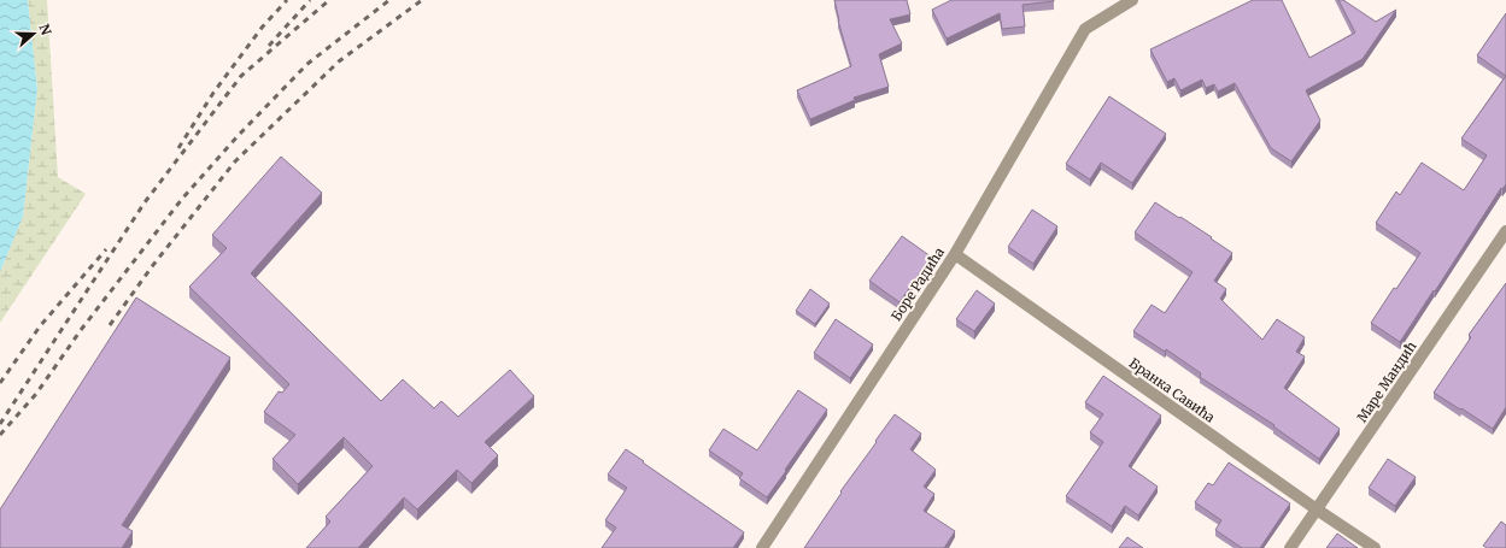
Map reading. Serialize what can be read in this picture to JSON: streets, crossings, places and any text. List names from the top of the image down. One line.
{"streets":{"street":["Боре Радића","Маре Мандић","Бранка Савића"]},"crossings":[["Боре Радића","Бранка Савића"],["Маре Мандић","Бранка Савића"]],"north":"right"}
